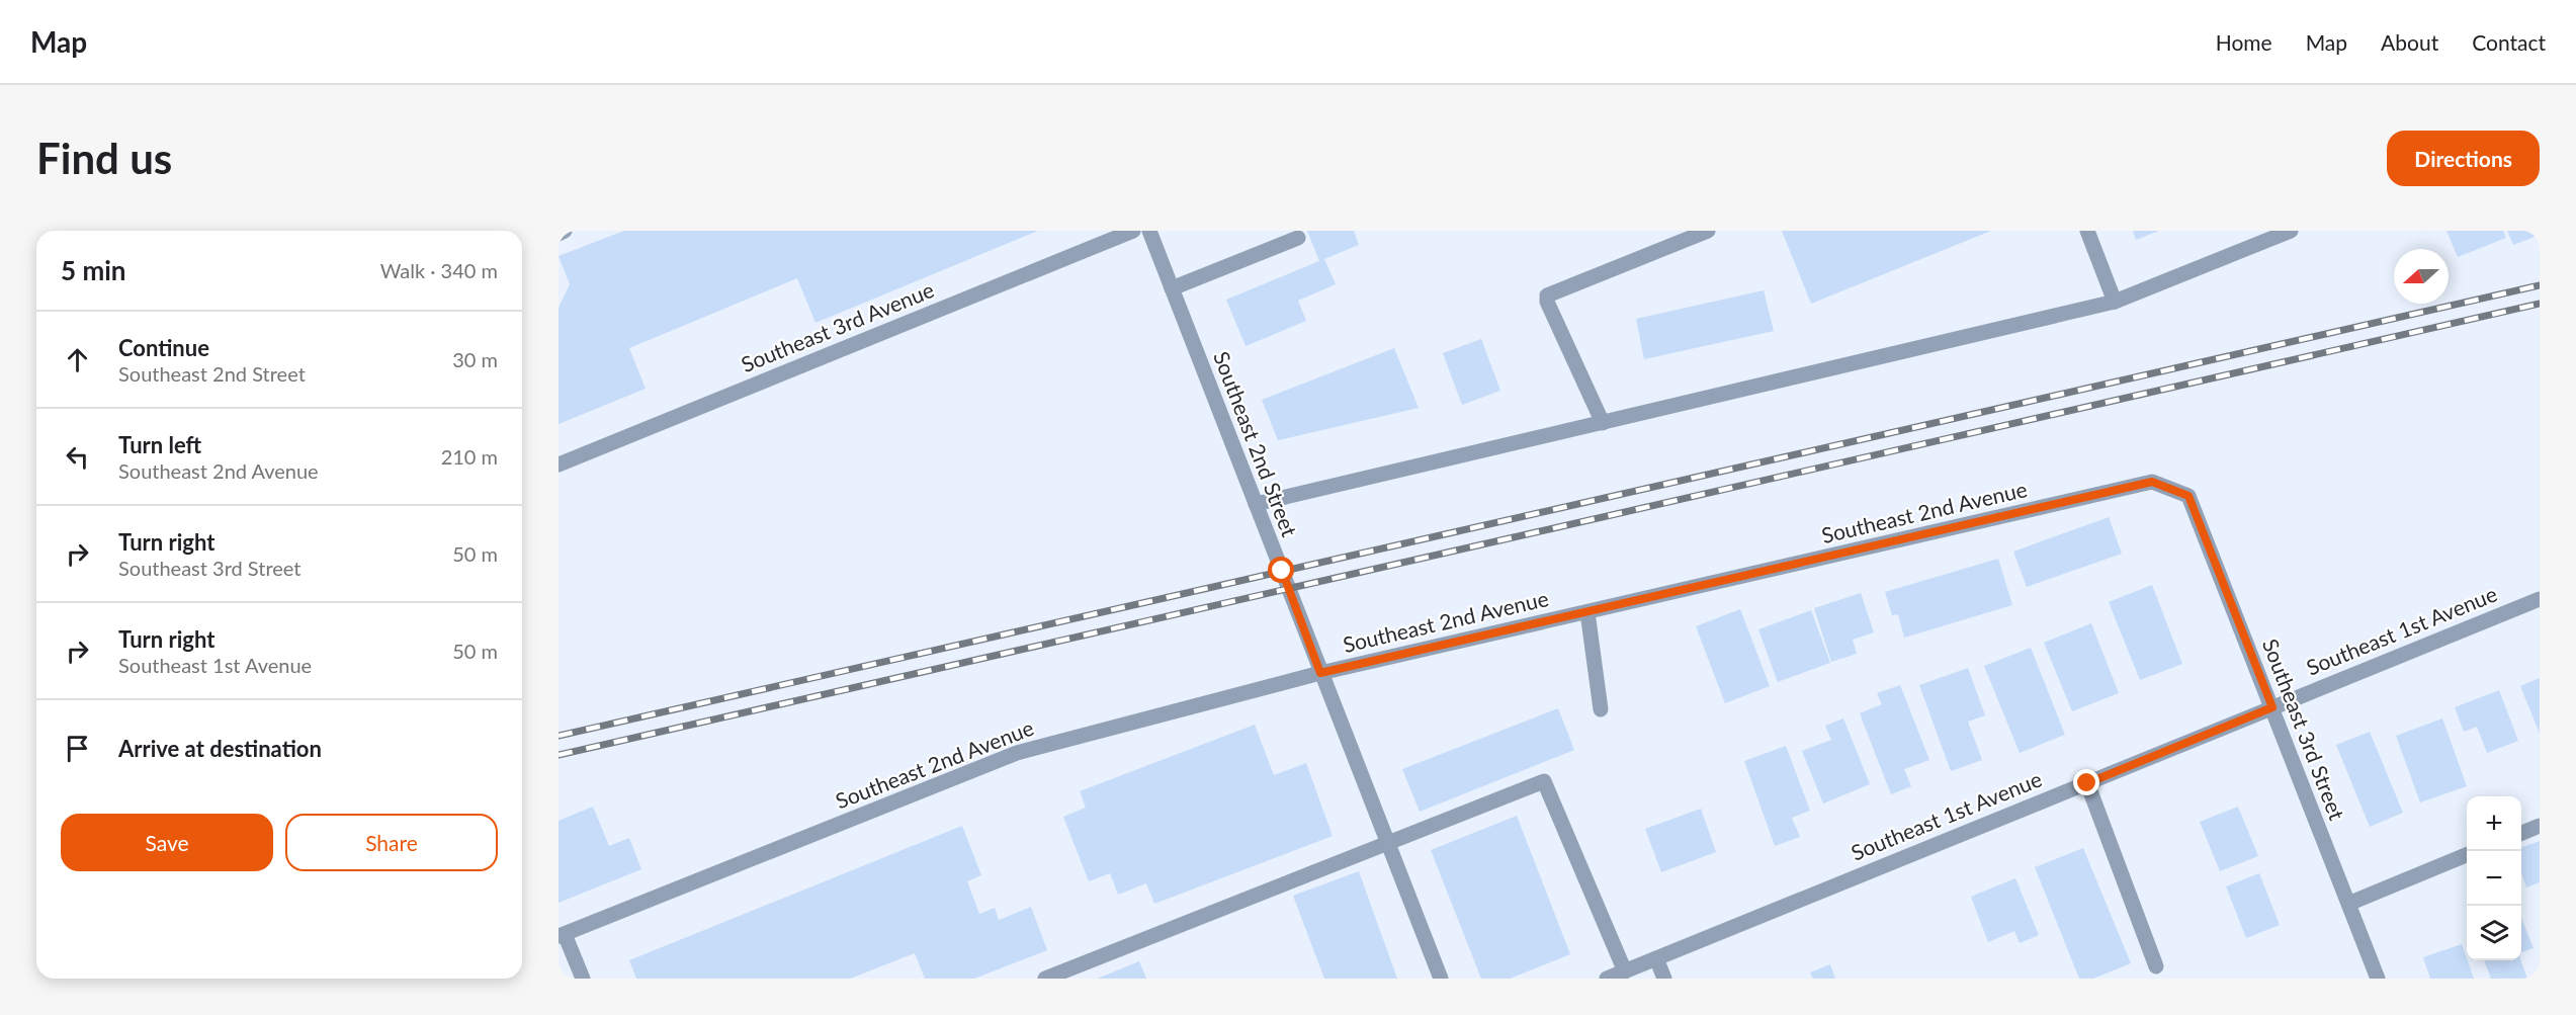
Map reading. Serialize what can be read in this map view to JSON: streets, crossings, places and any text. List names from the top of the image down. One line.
{"streets":{"street":["Southeast 3rd Avenue","Southeast 2nd Street","Southeast 2nd Avenue","Southeast 1st Avenue","Southeast 3rd Street"]},"crossings":[["Southeast 2nd Street","Southeast 2nd Avenue"],["Southeast 2nd Avenue","Southeast 3rd Street"],["Southeast 1st Avenue","Southeast 3rd Street"]],"north":"left","page":{"header":"Map","nav":["Home","Map","About","Contact"],"buttons":["Directions",["Save","Share"]],"title":"Find us","heading":["5 min","Walk · 340 m"],"list":[["Continue","Southeast 2nd Street","30 m"],["Turn left","Southeast 2nd Avenue","210 m"],["Turn right","Southeast 3rd Street","50 m"],["Turn right","Southeast 1st Avenue","50 m"],"Arrive at destination"],"map_buttons":["+","−"]}}
